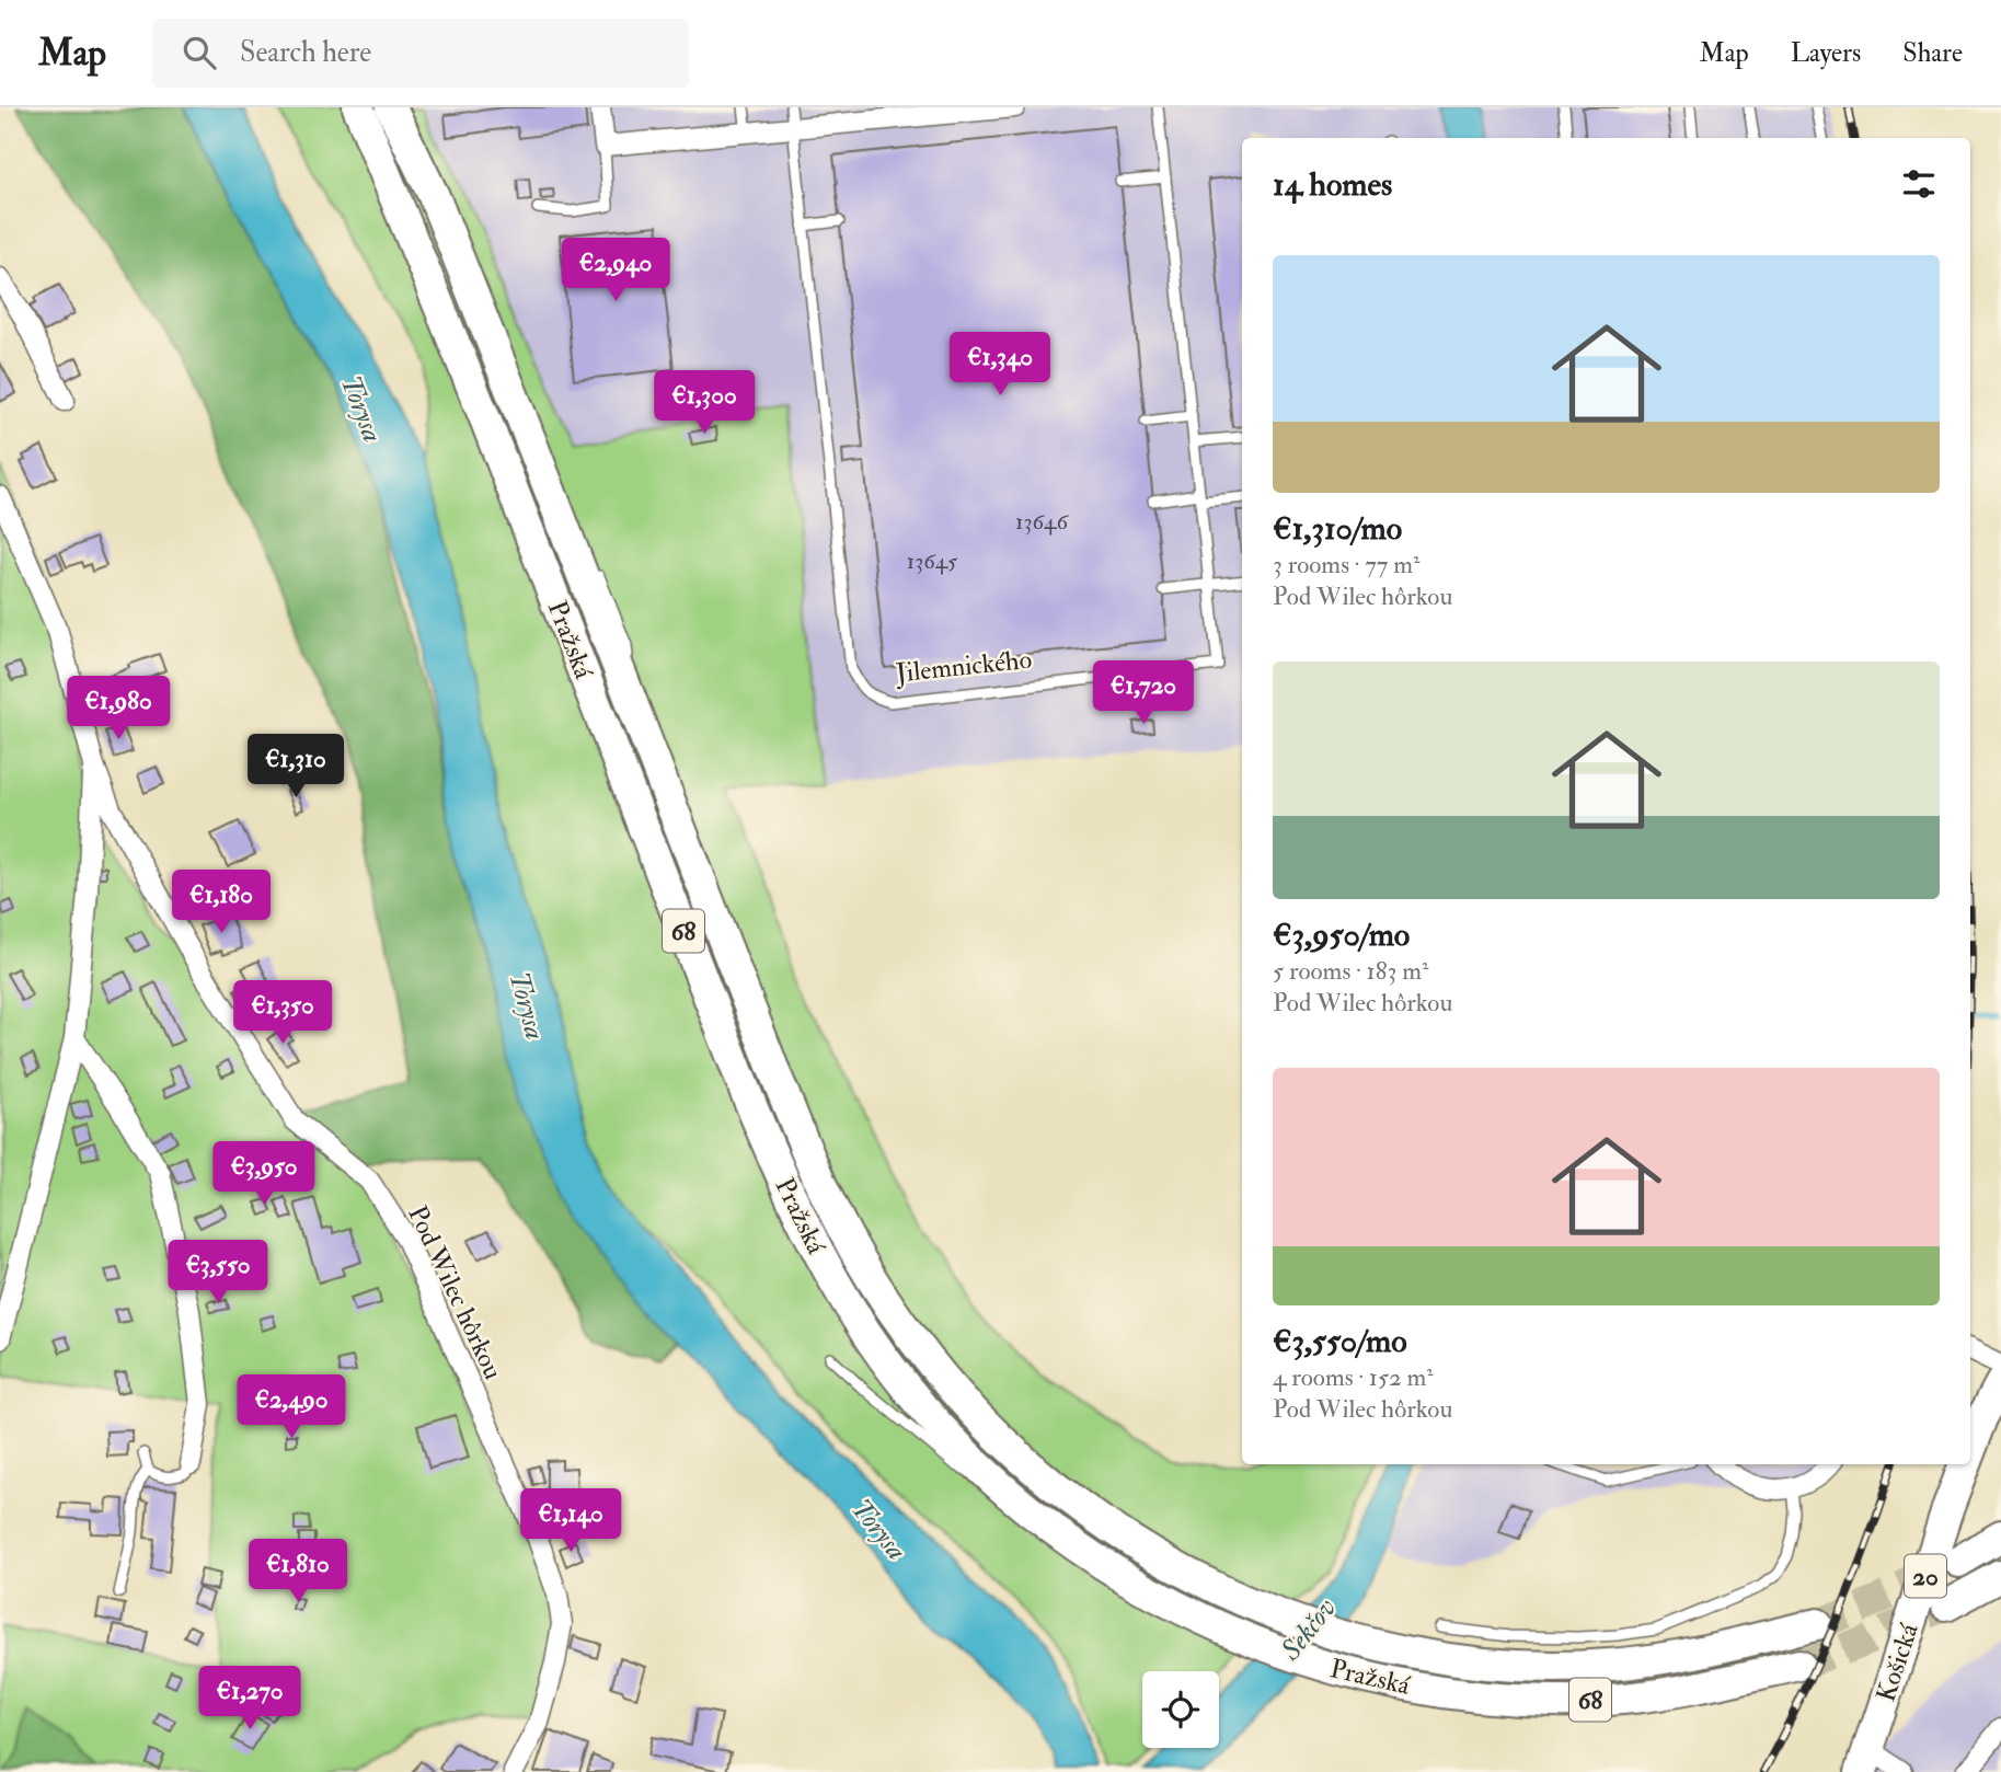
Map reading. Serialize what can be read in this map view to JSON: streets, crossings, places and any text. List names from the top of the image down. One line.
{"streets":{"main road":["Pražská","68","20","Košická"],"street":["Pod Wilec hôrkou"],"lane":["Jilemnického"]},"water":["Torysa","Sekčov"],"house_numbers":["13646","13645"],"page":{"header":"Map","search":"Search here","nav":["Map","Layers","Share"],"heading":"14 homes","list":[{"name":"€1,310/mo","note":"3 rooms · 77 m² · Pod Wilec hôrkou"},{"name":"€3,950/mo","note":"5 rooms · 183 m² · Pod Wilec hôrkou"},{"name":"€3,550/mo","note":"4 rooms · 152 m² · Pod Wilec hôrkou"}],"price":["€2,940","€1,340","€1,300","€1,720","€1,980","€1,310","€1,180","€1,350","€3,950","€3,550","€2,490","€1,140","€1,810","€1,270"]}}
